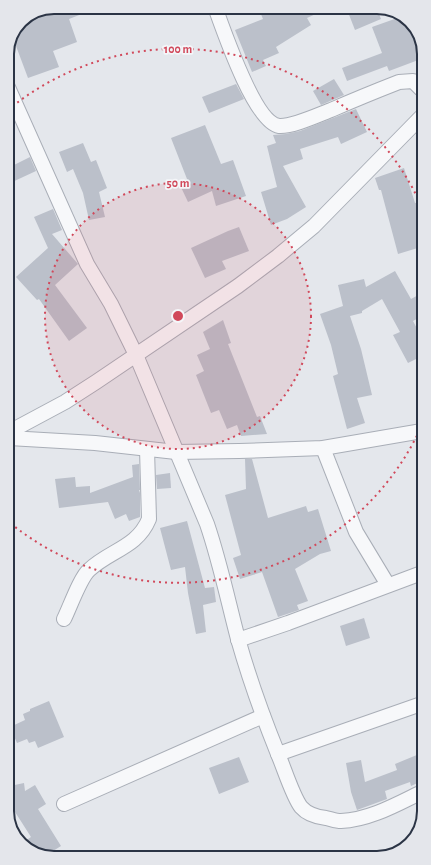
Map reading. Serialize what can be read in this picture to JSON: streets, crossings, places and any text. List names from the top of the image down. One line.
{"rings":["100 m","50 m"]}
